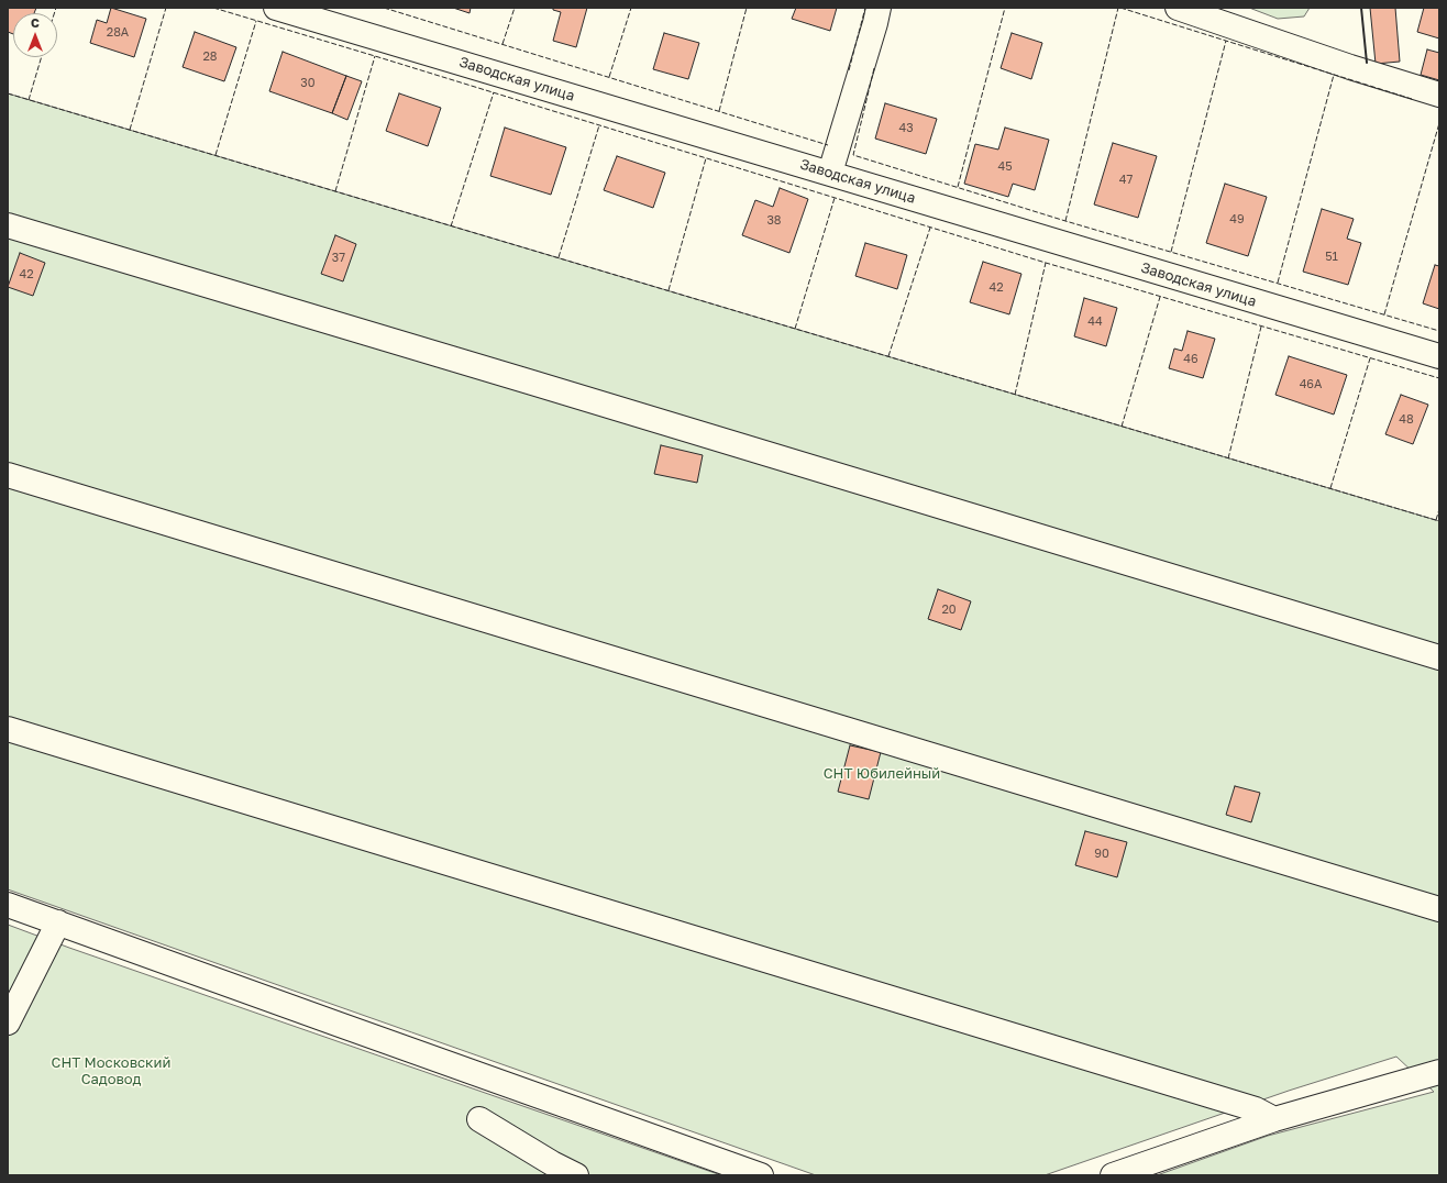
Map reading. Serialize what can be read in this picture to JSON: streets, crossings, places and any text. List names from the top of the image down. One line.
{"streets":{"street":["Заводская улица"]},"parks":["СНТ Юбилейный","СНТ Московский Садовод"],"house_numbers":["28А","28","30","43","45","47","49","38","51","37","42","42","44","46","46А","48","20","90"],"north":"top"}
